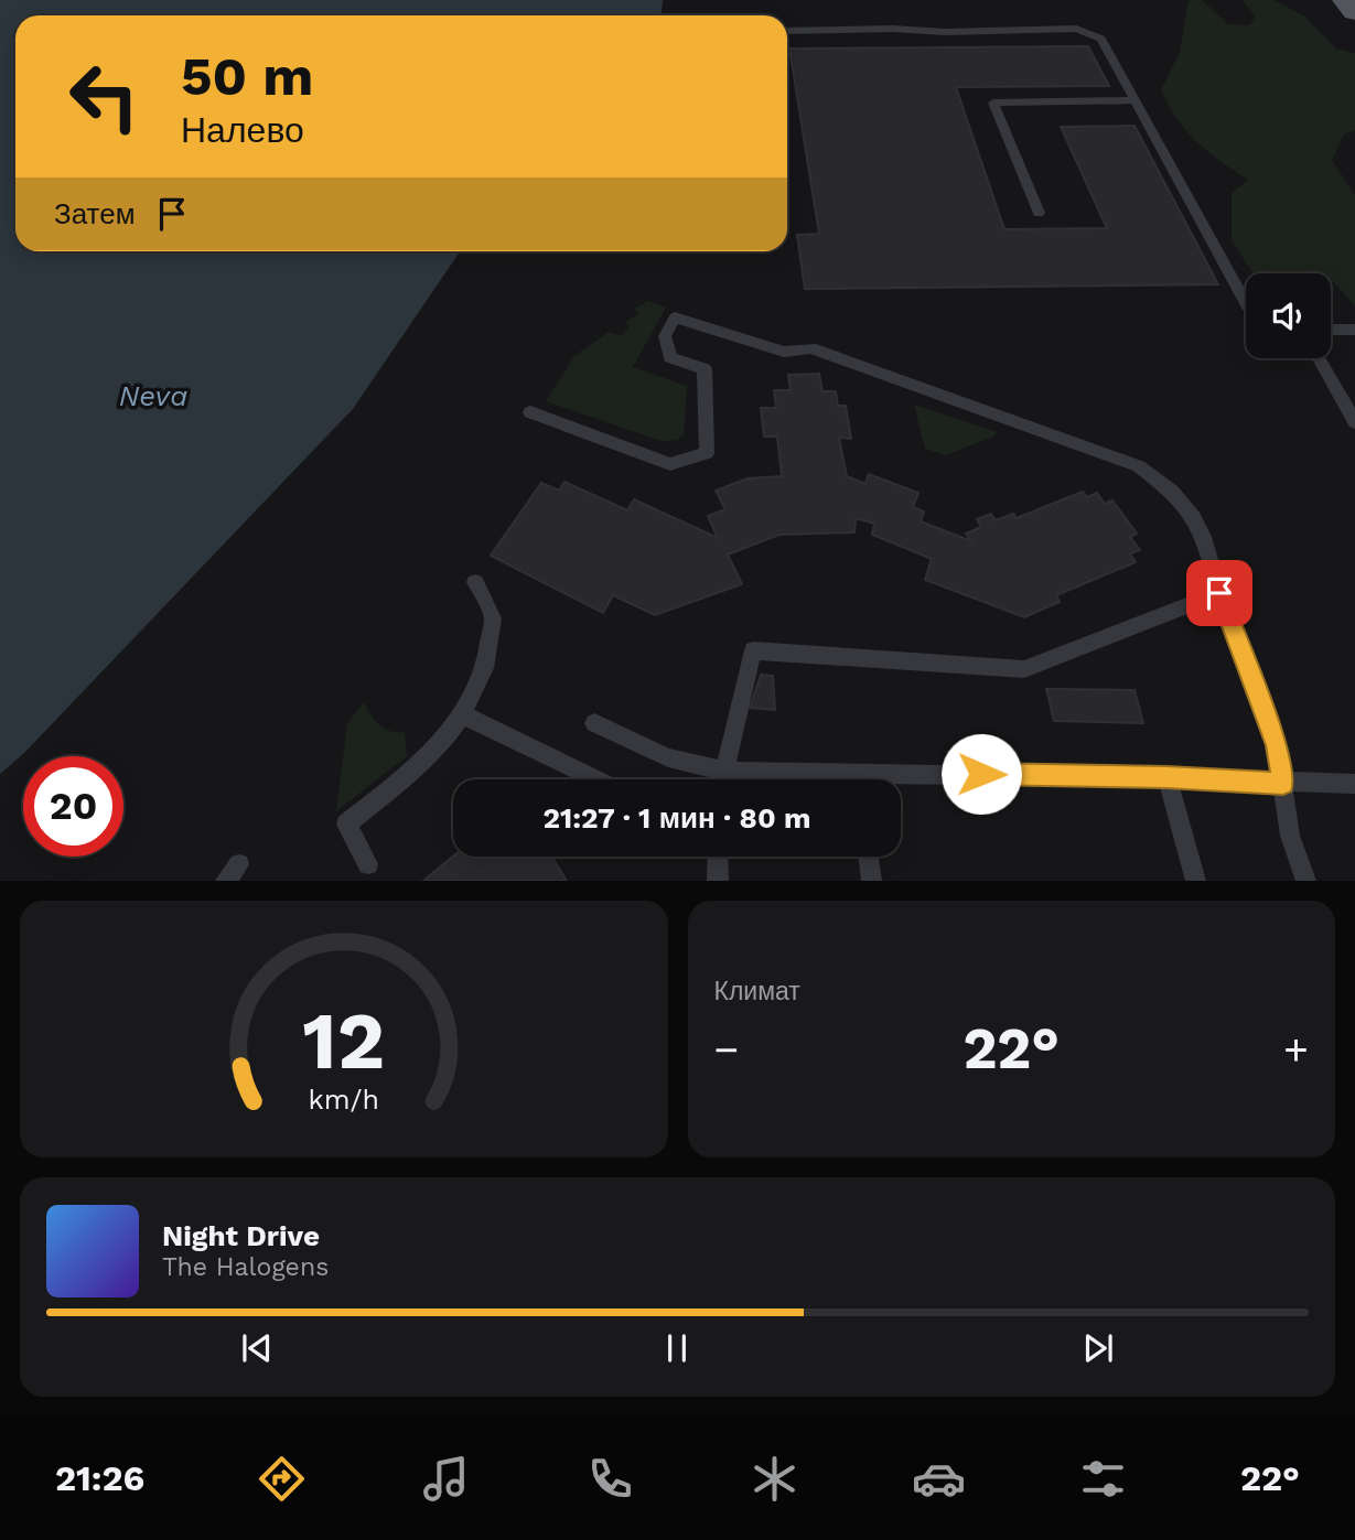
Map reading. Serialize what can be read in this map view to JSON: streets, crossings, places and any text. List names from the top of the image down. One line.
{"water":["Neva"],"page":{"turn":["50 m","Налево"],"then":"Затем","limit":"20","trip":"21:27 · 1 мин · 80 m","tile":"Климат","heat":["−","22°","+"],"song":["Night Drive","The Halogens"],"tabs":["21:26","22°"],"gauge":["12","km/h"]}}
